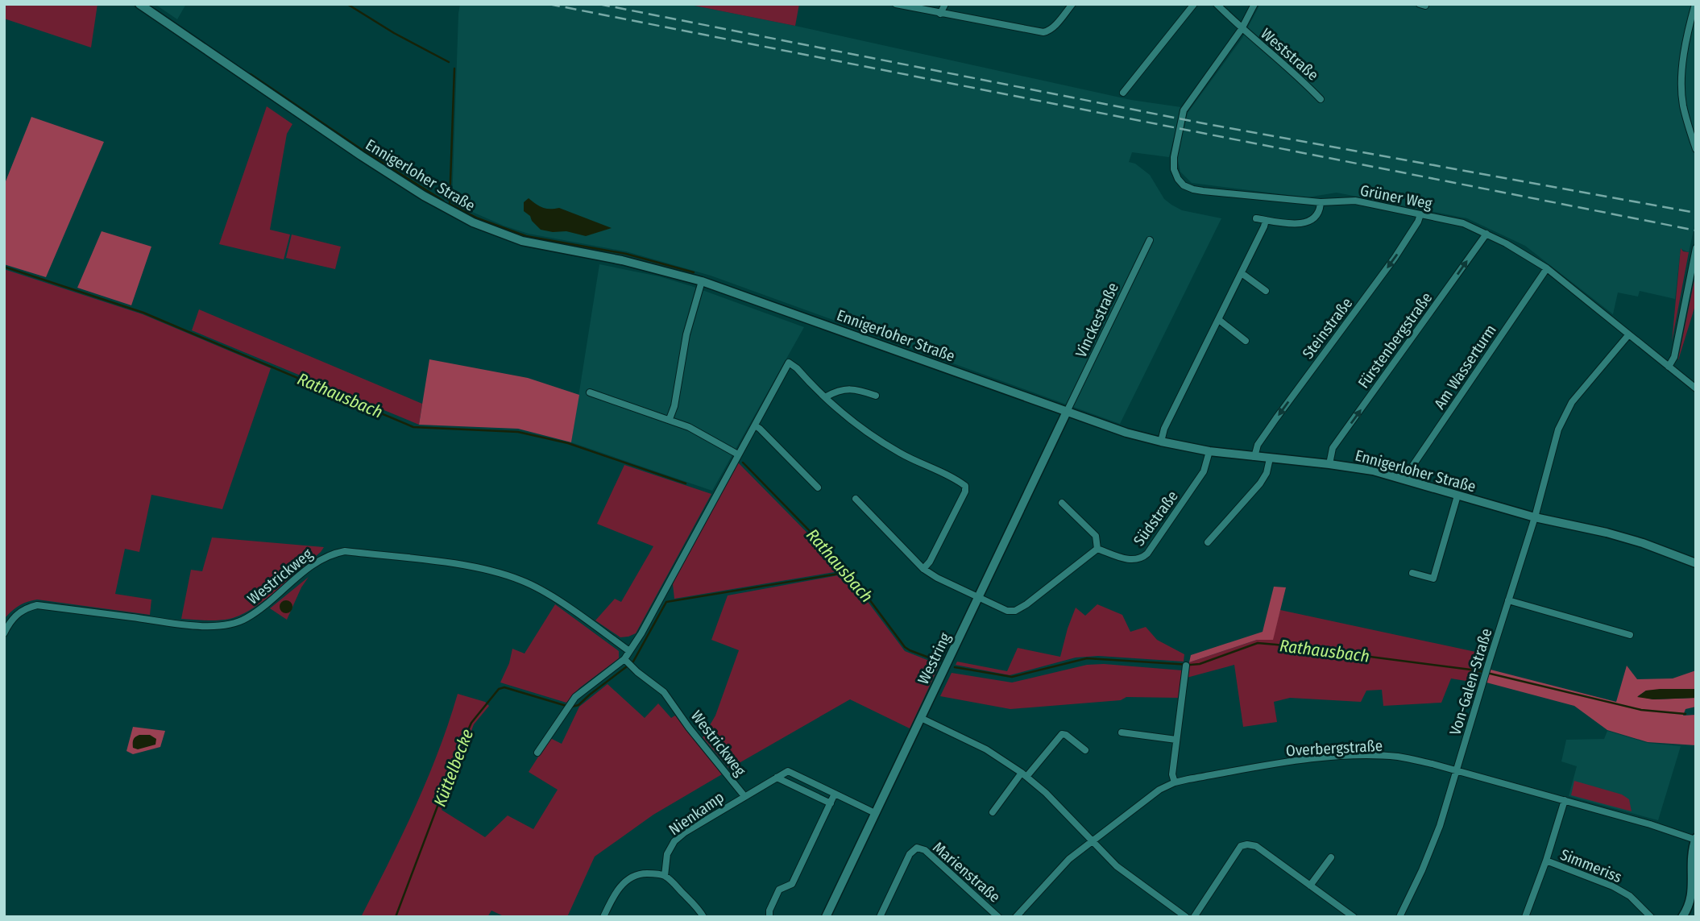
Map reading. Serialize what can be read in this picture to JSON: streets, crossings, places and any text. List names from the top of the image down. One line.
{"streets":{"main road":["Ennigerloher Straße","Westring"],"street":["Weststraße","Grüner Weg","Vinckestraße","Steinstraße","Fürstenbergstraße","Am Wasserturm","Südstraße","Westrickweg","Von-Galen-Straße","Overbergstraße","Nienkamp","Simmeriss","Marienstraße"]},"crossings":[["Weststraße","Grüner Weg"],["Ennigerloher Straße","Vinckestraße"],["Ennigerloher Straße","Steinstraße"],["Ennigerloher Straße","Fürstenbergstraße"],["Ennigerloher Straße","Am Wasserturm"],["Ennigerloher Straße","Südstraße"],["Ennigerloher Straße","Westring"],["Ennigerloher Straße","Von-Galen-Straße"],["Grüner Weg","Steinstraße"],["Grüner Weg","Fürstenbergstraße"],["Grüner Weg","Am Wasserturm"],["Grüner Weg","Von-Galen-Straße"],["Vinckestraße","Westring"],["Westrickweg","Nienkamp"],["Von-Galen-Straße","Overbergstraße"]],"one_way":["Steinstraße","Fürstenbergstraße"],"water":["Rathausbach","Küttelbecke"]}
